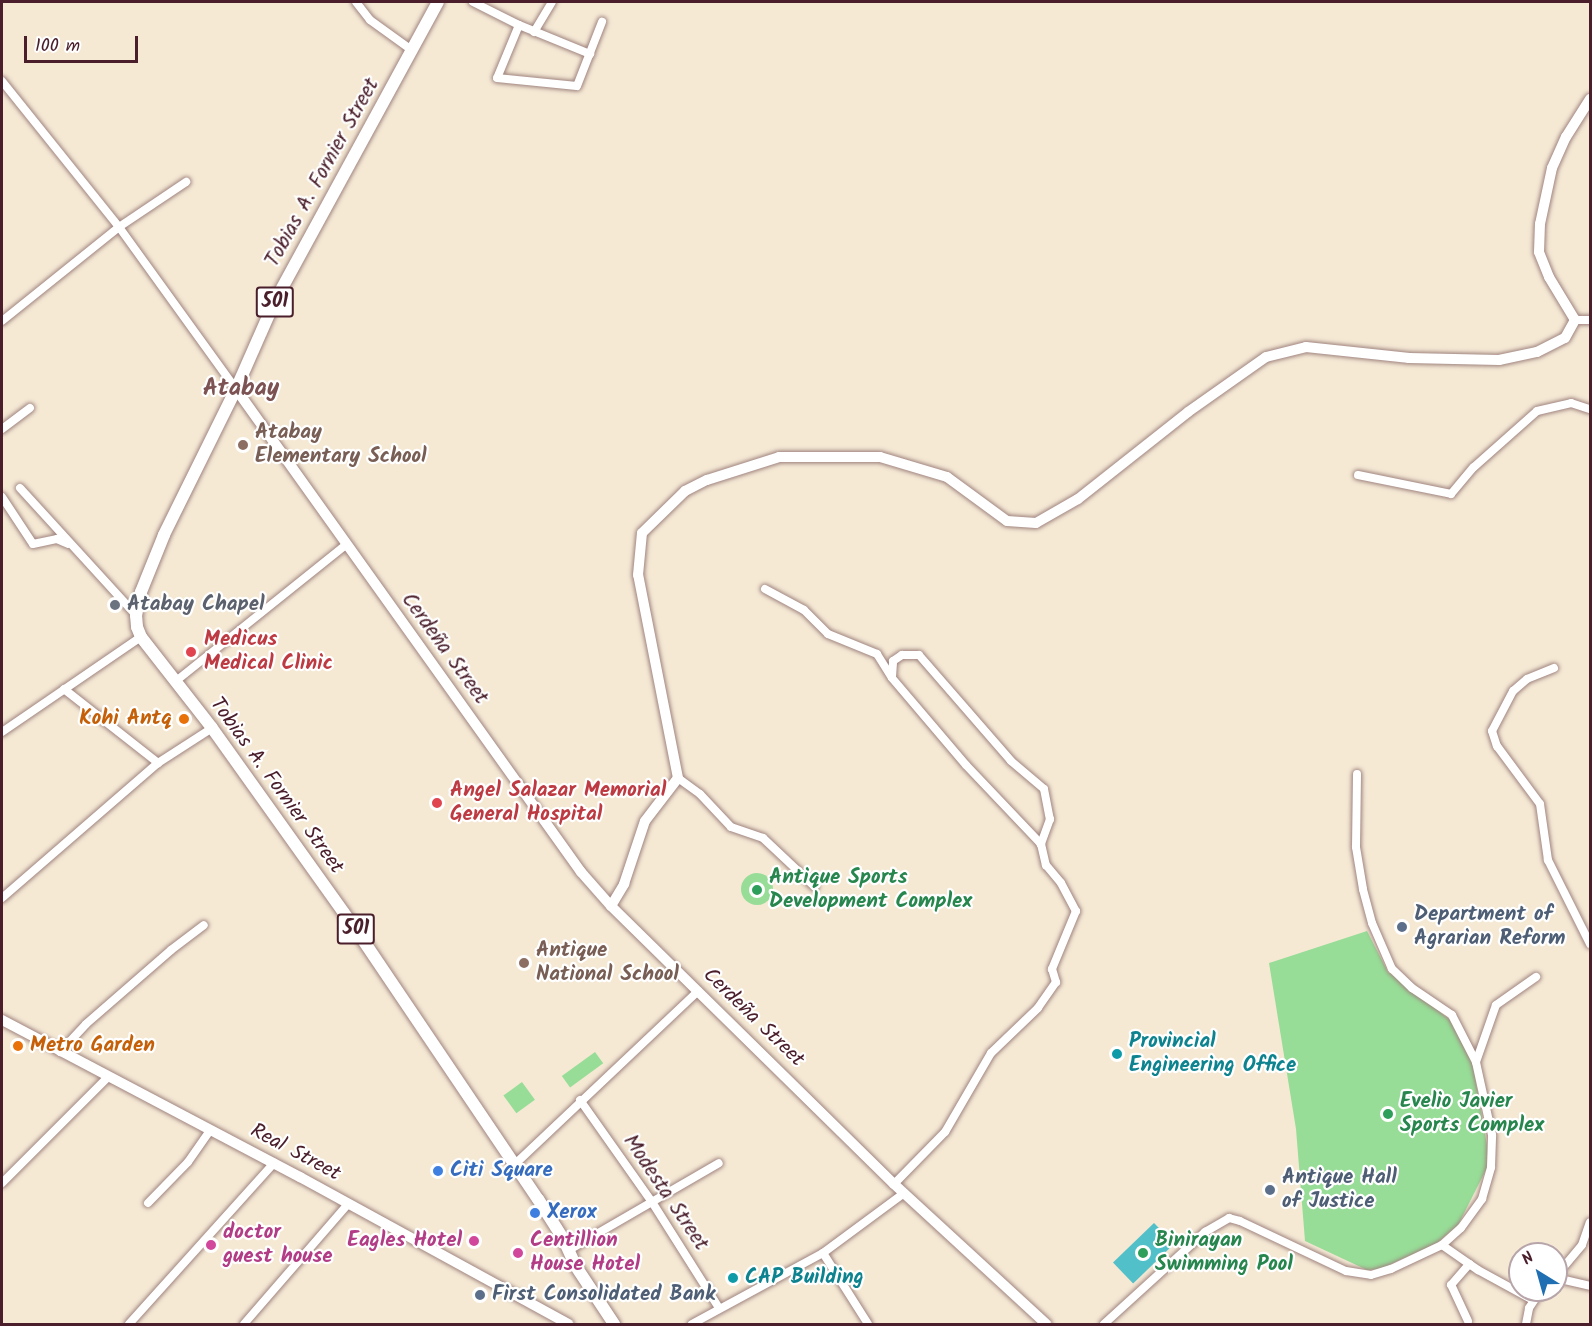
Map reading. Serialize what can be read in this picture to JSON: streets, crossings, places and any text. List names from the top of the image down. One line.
{"streets":{"main road":["Tobias A. Fornier Street","501","Cerdeña Street","Real Street"],"street":["Modesta Street"]},"crossings":[["Tobias A. Fornier Street","Cerdeña Street"]],"districts":["Atabay"],"places":["Atabay Elementary School","Atabay Chapel","Medicus Medical Clinic","Kohi Antq","Angel Salazar Memorial General Hospital","Antique Sports Development Complex","Department of Agrarian Reform","Antique National School","Metro Garden","Provincial Engineering Office","Evelio Javier Sports Complex","Citi Square","Antique Hall of Justice","Xerox","Eagles Hotel","doctor guest house","Centillion House Hotel","Binirayan Swimming Pool","CAP Building","First Consolidated Bank"],"scale_bar":"100 m","north":"top left"}
